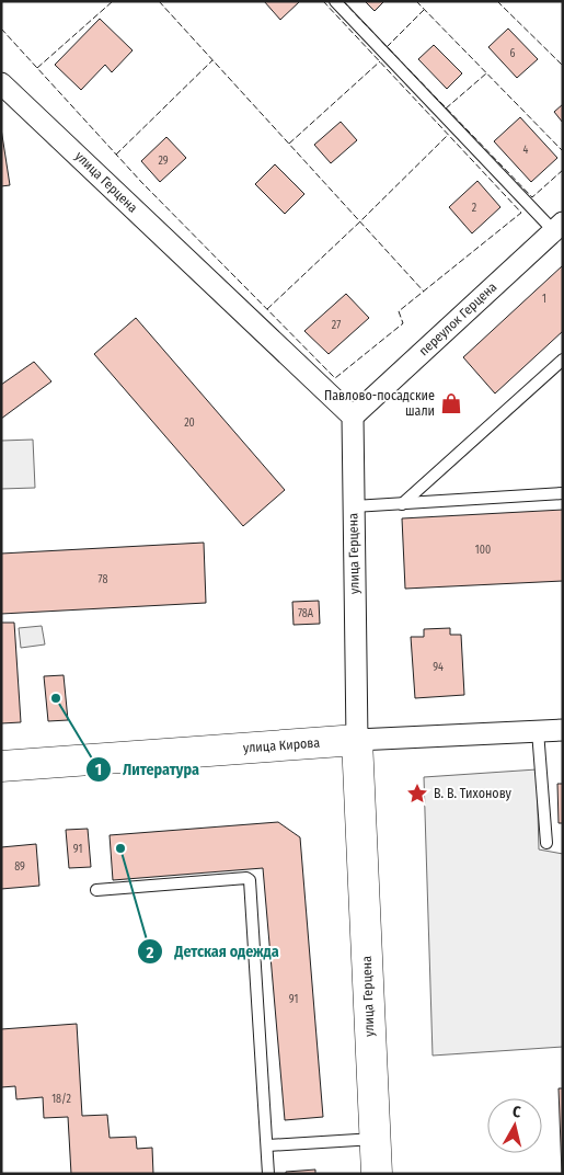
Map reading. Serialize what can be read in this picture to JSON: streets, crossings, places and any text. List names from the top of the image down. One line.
{"streets":{"street":["улица Герцена","переулок Герцена","улица Кирова"]},"crossings":[["улица Герцена","переулок Герцена"],["улица Герцена","улица Кирова"]],"places":{"shop":["Павлово-посадские шали"],"other":["Литература","Детская одежда"],"place":["В. В. Тихонову"]},"house_numbers":["6","4","29","2","1","27","20","100","78","78А","94","91","89","91","18/2"],"north":"top"}
